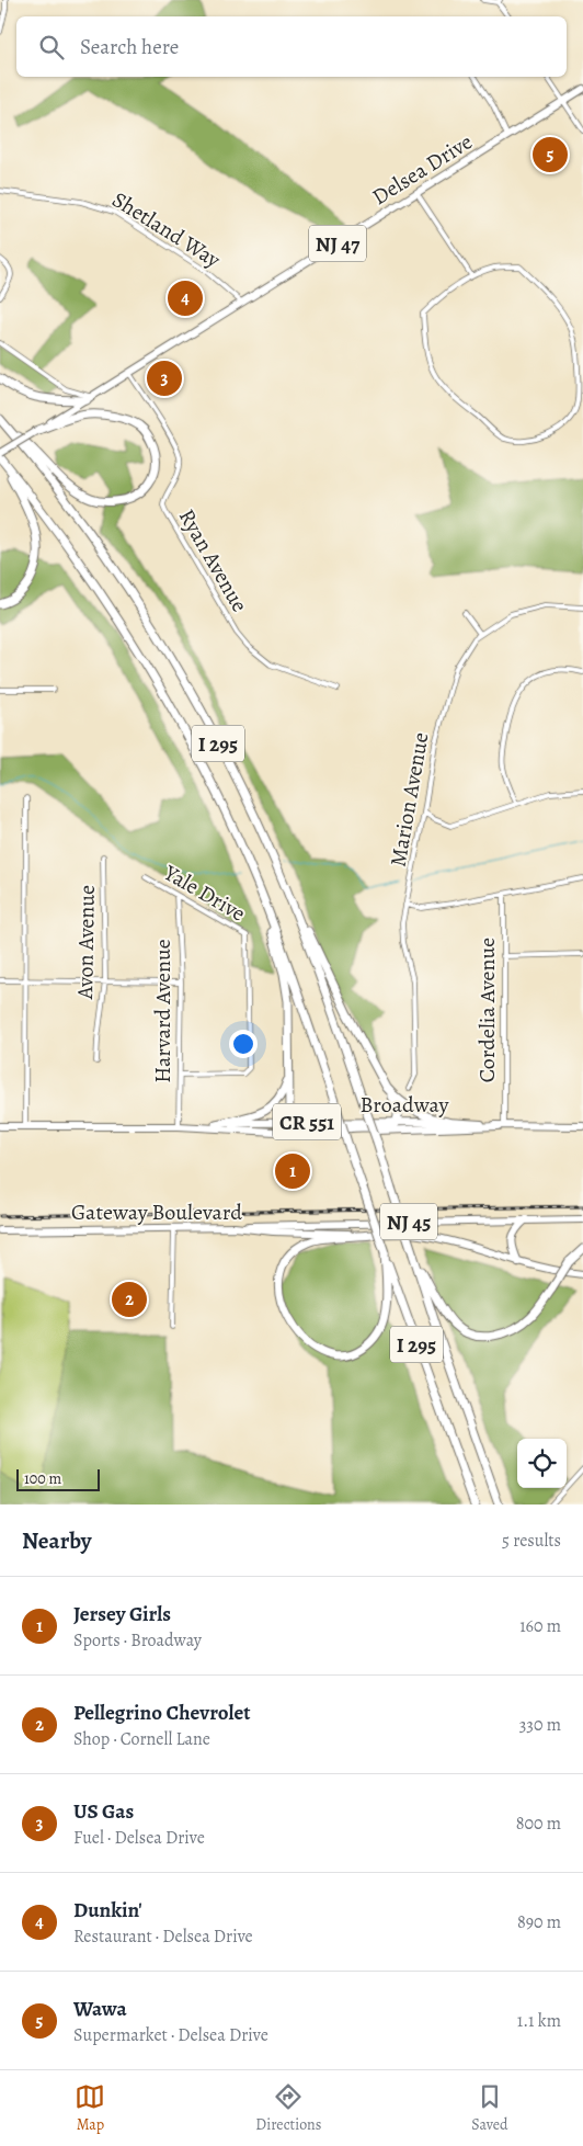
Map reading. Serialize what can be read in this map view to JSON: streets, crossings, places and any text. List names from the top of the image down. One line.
{"streets":{"highway":["I 295"],"main road":["Delsea Drive","NJ 47","Broadway","CR 551","Gateway Boulevard","NJ 45"],"street":["Shetland Way","Ryan Avenue","Marion Avenue","Yale Drive","Avon Avenue","Cordelia Avenue","Harvard Avenue"]},"crossings":[["Delsea Drive","Shetland Way"],["Delsea Drive","Ryan Avenue"],["Delsea Drive","I 295"],["Yale Drive","Harvard Avenue"],["Cordelia Avenue","Broadway"],["Harvard Avenue","Broadway"],["Gateway Boulevard","NJ 45"]],"scale_bar":"100 m","page":{"search":"Search here","pins":["5","4","3","1","2"],"scale":"100 m","heading":["Nearby","5 results"],"list":[{"mark":"1","name":"Jersey Girls","note":"Sports · Broadway","value":"160 m"},{"mark":"2","name":"Pellegrino Chevrolet","note":"Shop · Cornell Lane","value":"330 m"},{"mark":"3","name":"US Gas","note":"Fuel · Delsea Drive","value":"800 m"},{"mark":"4","name":"Dunkin'","note":"Restaurant · Delsea Drive","value":"890 m"},{"mark":"5","name":"Wawa","note":"Supermarket · Delsea Drive","value":"1.1 km"}],"nav":["Map","Directions","Saved"]}}
